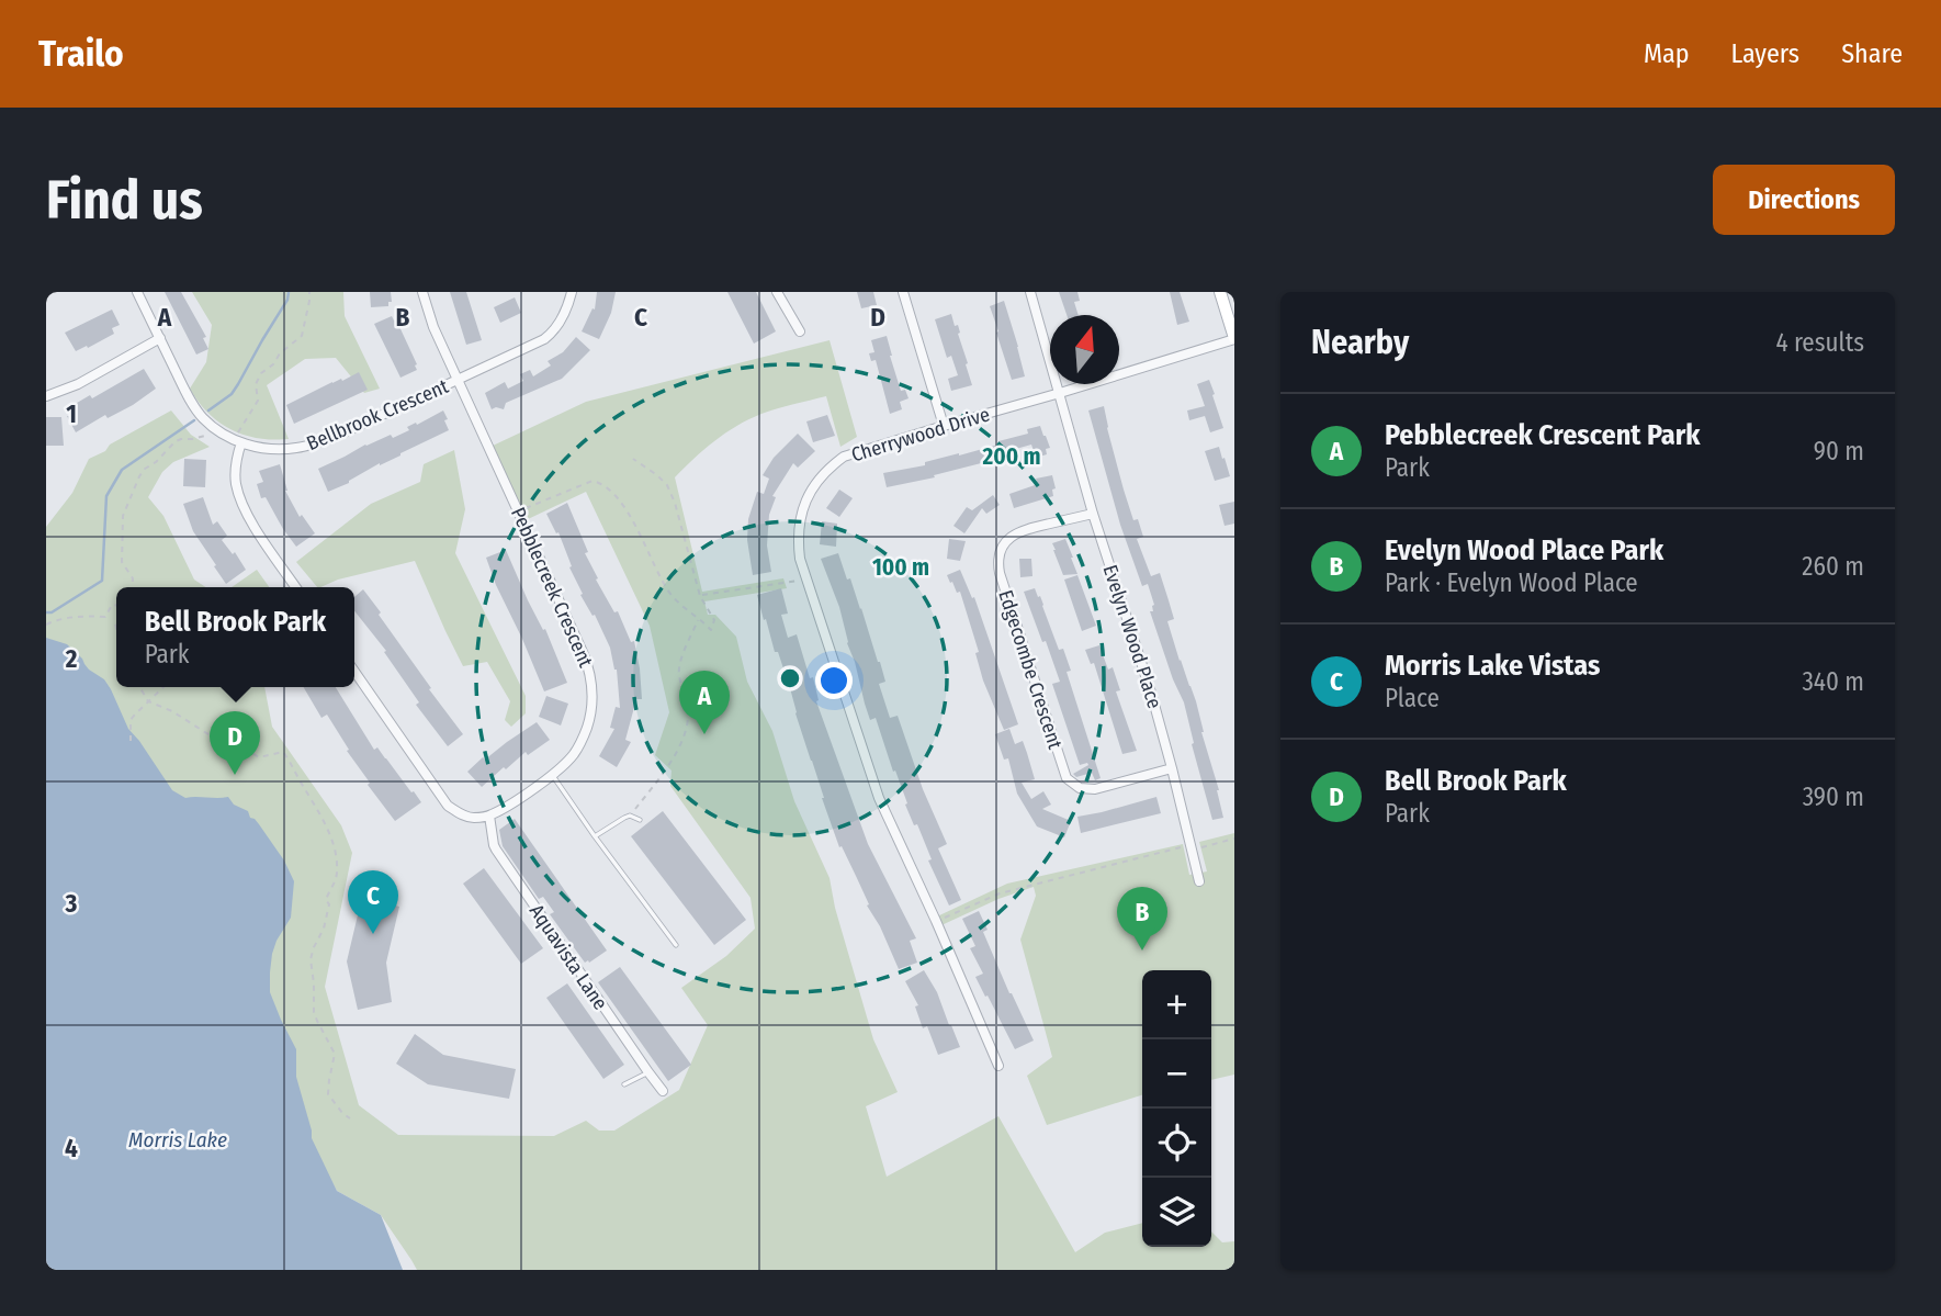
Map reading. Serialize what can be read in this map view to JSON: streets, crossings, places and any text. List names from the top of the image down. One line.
{"streets":{"street":["Bellbrook Crescent","Cherrywood Drive","Pebblecreek Crescent","Evelyn Wood Place","Edgecombe Crescent","Aquavista Lane"]},"crossings":[["Bellbrook Crescent","Pebblecreek Crescent"],["Cherrywood Drive","Evelyn Wood Place"],["Pebblecreek Crescent","Aquavista Lane"],["Evelyn Wood Place","Edgecombe Crescent"]],"water":["Morris Lake"],"north":"top","page":{"header":"Trailo","nav":["Map","Layers","Share"],"buttons":"Directions","title":"Find us","heading":["Nearby","4 results"],"list":[{"mark":"A","name":"Pebblecreek Crescent Park","note":"Park","value":"90 m"},{"mark":"B","name":"Evelyn Wood Place Park","note":"Park · Evelyn Wood Place","value":"260 m"},{"mark":"C","name":"Morris Lake Vistas","note":"Place","value":"340 m"},{"mark":"D","name":"Bell Brook Park","note":"Park","value":"390 m"}],"popup":["Bell Brook Park","Park"],"pins":["A","D","C","B"],"map_buttons":["+","−"]},"grid":{"columns":["A","B","C","D"],"rows":["1","2","3","4"]},"rings":["200 m","100 m"]}
